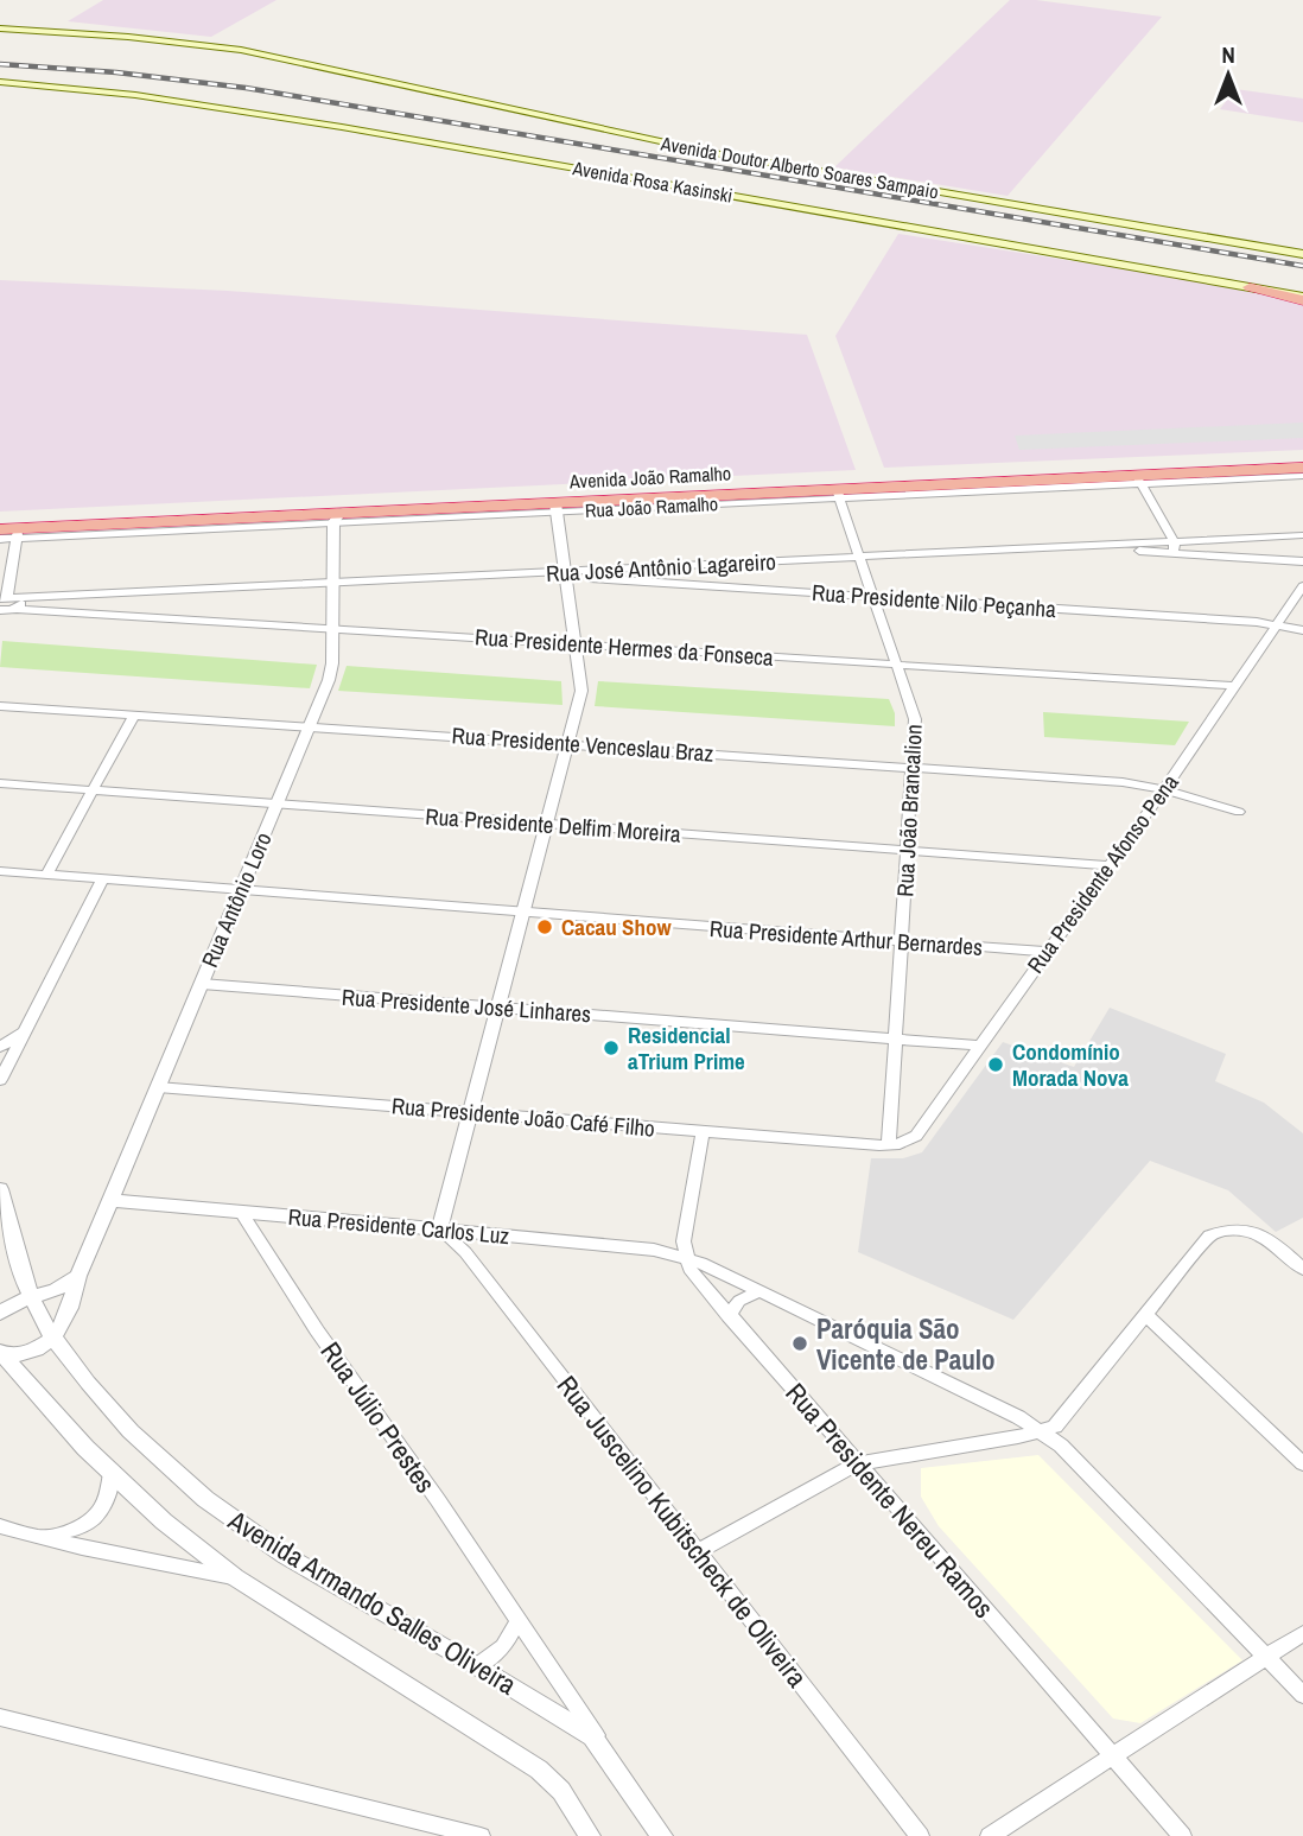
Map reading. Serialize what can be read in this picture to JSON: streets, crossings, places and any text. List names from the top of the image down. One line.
{"streets":{"highway":["Avenida João Ramalho"],"main road":["Avenida Doutor Alberto Soares Sampaio","Avenida Rosa Kasinski"],"street":["Rua José Antônio Lagareiro","Rua Presidente Nilo Peçanha","Rua Presidente Hermes da Fonseca","Rua Presidente Venceslau Braz","Rua João Brancalion","Rua Presidente Delfim Moreira","Rua Presidente Afonso Pena","Rua Antônio Loro","Rua Presidente Arthur Bernardes","Rua Presidente José Linhares","Rua Presidente João Café Filho","Rua Presidente Carlos Luz","Rua Júlio Prestes","Rua Presidente Nereu Ramos","Rua Juscelino Kubitscheck de Oliveira","Avenida Armando Salles Oliveira"]},"crossings":[["Avenida João Ramalho","Rua João Brancalion"],["Avenida João Ramalho","Rua Antônio Loro"],["Rua José Antônio Lagareiro","Rua Presidente Nilo Peçanha"],["Rua José Antônio Lagareiro","Rua Presidente Hermes da Fonseca"],["Rua José Antônio Lagareiro","Rua João Brancalion"],["Rua José Antônio Lagareiro","Rua Antônio Loro"],["Rua Presidente Nilo Peçanha","Rua João Brancalion"],["Rua Presidente Nilo Peçanha","Rua Presidente Afonso Pena"],["Rua Presidente Hermes da Fonseca","Rua João Brancalion"],["Rua Presidente Hermes da Fonseca","Rua Presidente Afonso Pena"],["Rua Presidente Hermes da Fonseca","Rua Antônio Loro"],["Rua Presidente Venceslau Braz","Rua João Brancalion"],["Rua Presidente Venceslau Braz","Rua Presidente Afonso Pena"],["Rua Presidente Venceslau Braz","Rua Antônio Loro"],["Rua João Brancalion","Rua Presidente Delfim Moreira"],["Rua João Brancalion","Rua Presidente Afonso Pena"],["Rua João Brancalion","Rua Presidente Arthur Bernardes"],["Rua João Brancalion","Rua Presidente José Linhares"],["Rua João Brancalion","Rua Presidente João Café Filho"],["Rua Presidente Delfim Moreira","Rua Presidente Afonso Pena"],["Rua Presidente Delfim Moreira","Rua Antônio Loro"],["Rua Presidente Afonso Pena","Rua Presidente Arthur Bernardes"],["Rua Presidente Afonso Pena","Rua Presidente José Linhares"],["Rua Presidente Afonso Pena","Rua Presidente João Café Filho"],["Rua Antônio Loro","Rua Presidente Arthur Bernardes"],["Rua Antônio Loro","Rua Presidente José Linhares"],["Rua Antônio Loro","Rua Presidente João Café Filho"],["Rua Antônio Loro","Rua Presidente Carlos Luz"],["Rua Antônio Loro","Avenida Armando Salles Oliveira"],["Rua Presidente Carlos Luz","Rua Júlio Prestes"],["Rua Presidente Carlos Luz","Rua Presidente Nereu Ramos"],["Rua Presidente Carlos Luz","Rua Juscelino Kubitscheck de Oliveira"],["Rua Júlio Prestes","Avenida Armando Salles Oliveira"]],"places":["Cacau Show","Residencial aTrium Prime","Condomínio Morada Nova","Paróquia São Vicente de Paulo"],"north":"top"}
